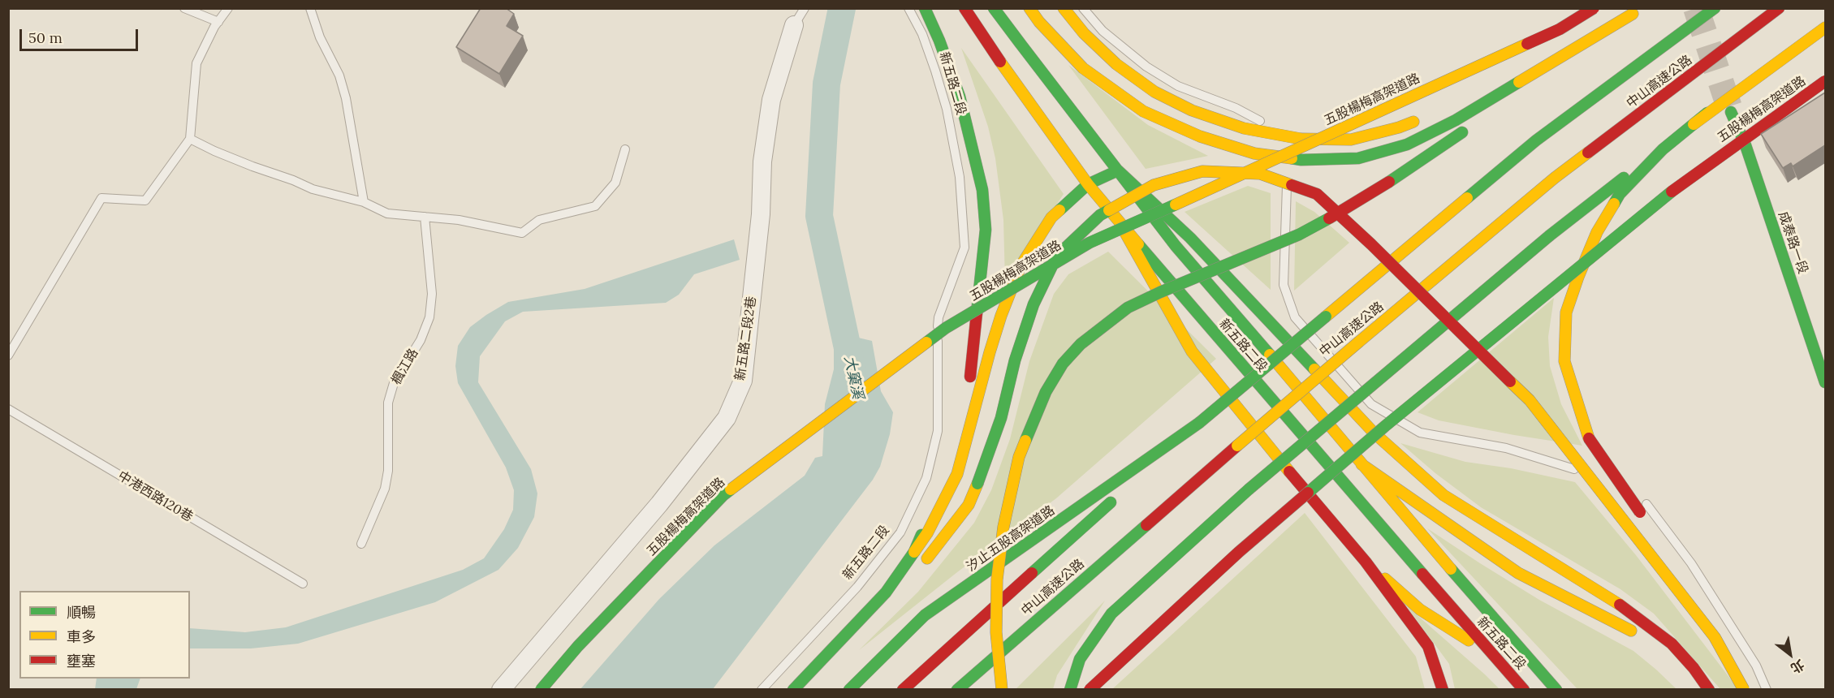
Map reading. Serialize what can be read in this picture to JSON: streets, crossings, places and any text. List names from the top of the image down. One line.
{"streets":{"main road":["中山高速公路","新五路二段","五股楊梅高架道路","成泰路一段","汐止五股高架道路"],"street":["新五路二段2巷"],"lane":["楓江路","中港西路120巷"]},"crossings":[["中山高速公路","汐止五股高架道路"]],"water":["大窠溪"],"legend":["順暢","車多","壅塞"],"scale_bar":"50 m","north":"bottom right"}
